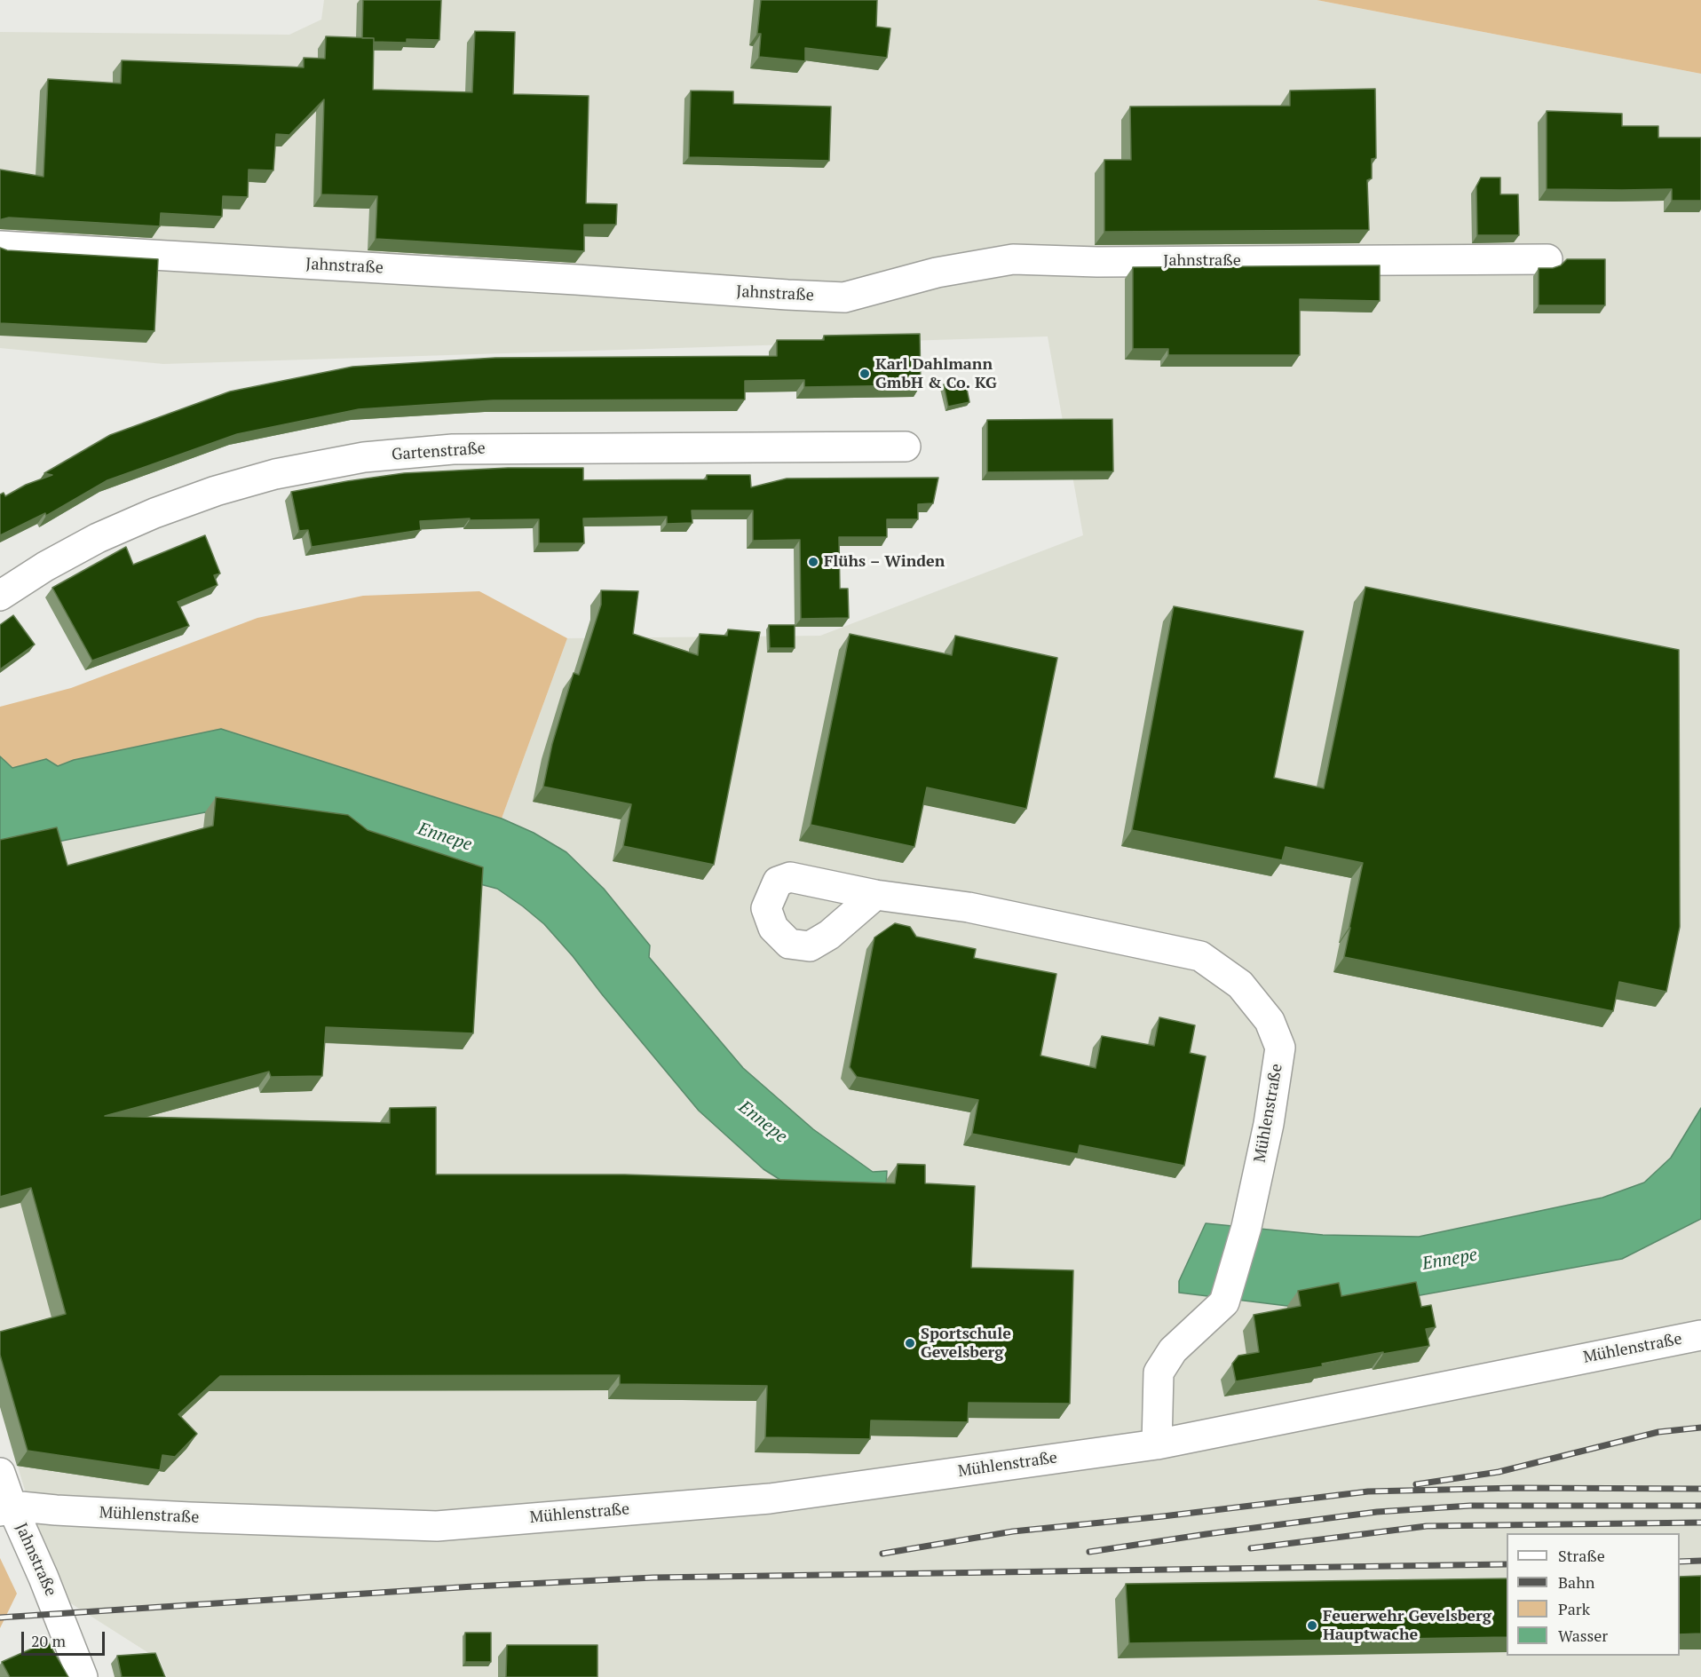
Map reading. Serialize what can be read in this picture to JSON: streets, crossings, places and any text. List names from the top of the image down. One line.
{"streets":{"street":["Jahnstraße","Gartenstraße","Mühlenstraße"]},"crossings":[["Jahnstraße","Mühlenstraße"]],"water":["Ennepe"],"places":["Karl Dahlmann GmbH & Co. KG","Flühs – Winden","Sportschule Gevelsberg","Feuerwehr Gevelsberg Hauptwache"],"legend":["Straße","Bahn","Park","Wasser"],"scale_bar":"20 m"}
